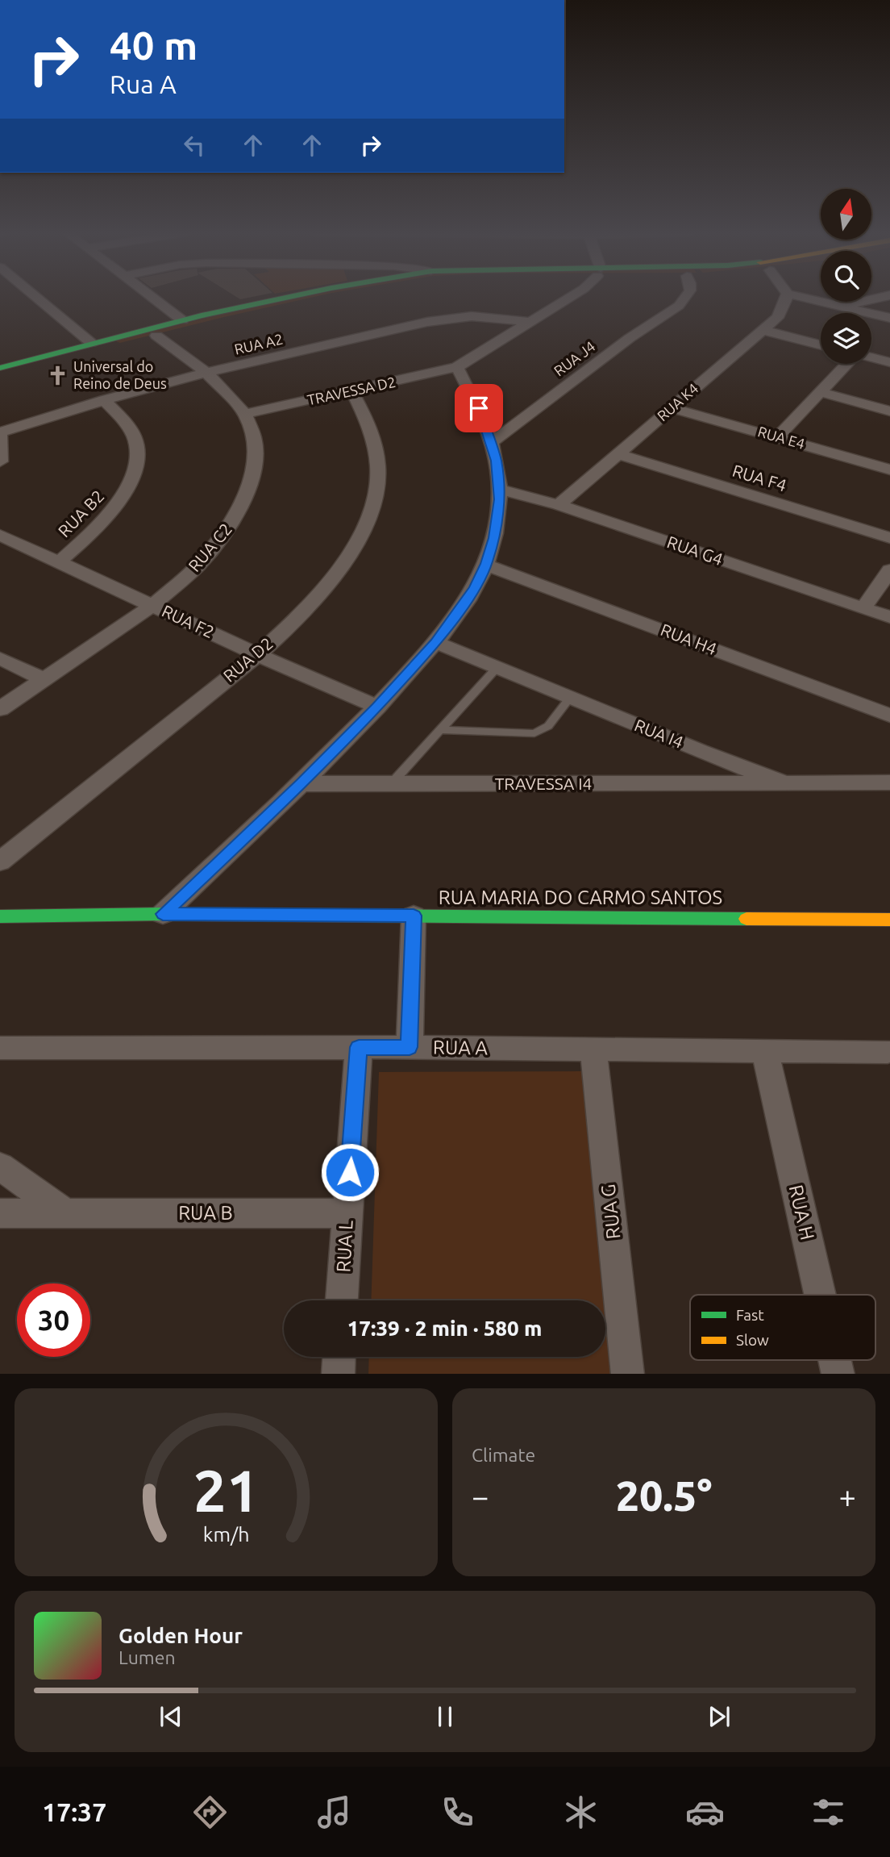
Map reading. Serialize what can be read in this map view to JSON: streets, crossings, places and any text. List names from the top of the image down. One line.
{"streets":{"street":["RUA A2","RUA J4","TRAVESSA D2","RUA K4","RUA E4","RUA F4","RUA B2","RUA C2","RUA G4","RUA F2","RUA H4","RUA D2","RUA I4","TRAVESSA I4","RUA MARIA DO CARMO SANTOS","RUA A","RUA G","RUA H","RUA B","RUA L"]},"crossings":[["RUA A2","TRAVESSA D2"],["RUA A2","RUA B2"],["RUA A2","RUA C2"],["TRAVESSA D2","RUA C2"],["TRAVESSA D2","RUA D2"],["RUA K4","RUA E4"],["RUA K4","RUA F4"],["RUA K4","RUA G4"],["RUA B2","RUA F2"],["RUA C2","RUA F2"],["RUA F2","RUA D2"],["RUA I4","TRAVESSA I4"],["RUA A","RUA G"],["RUA A","RUA H"],["RUA A","RUA L"],["RUA B","RUA L"]],"places":{"church":["Universal do Reino de Deus"]},"legend":["Fast","Slow"],"north":"top","page":{"turn":["40 m","Rua A"],"limit":"30","trip":"17:39 · 2 min · 580 m","tile":"Climate","heat":["−","20.5°","+"],"song":["Golden Hour","Lumen"],"tabs":"17:37","gauge":["21","km/h"]}}
